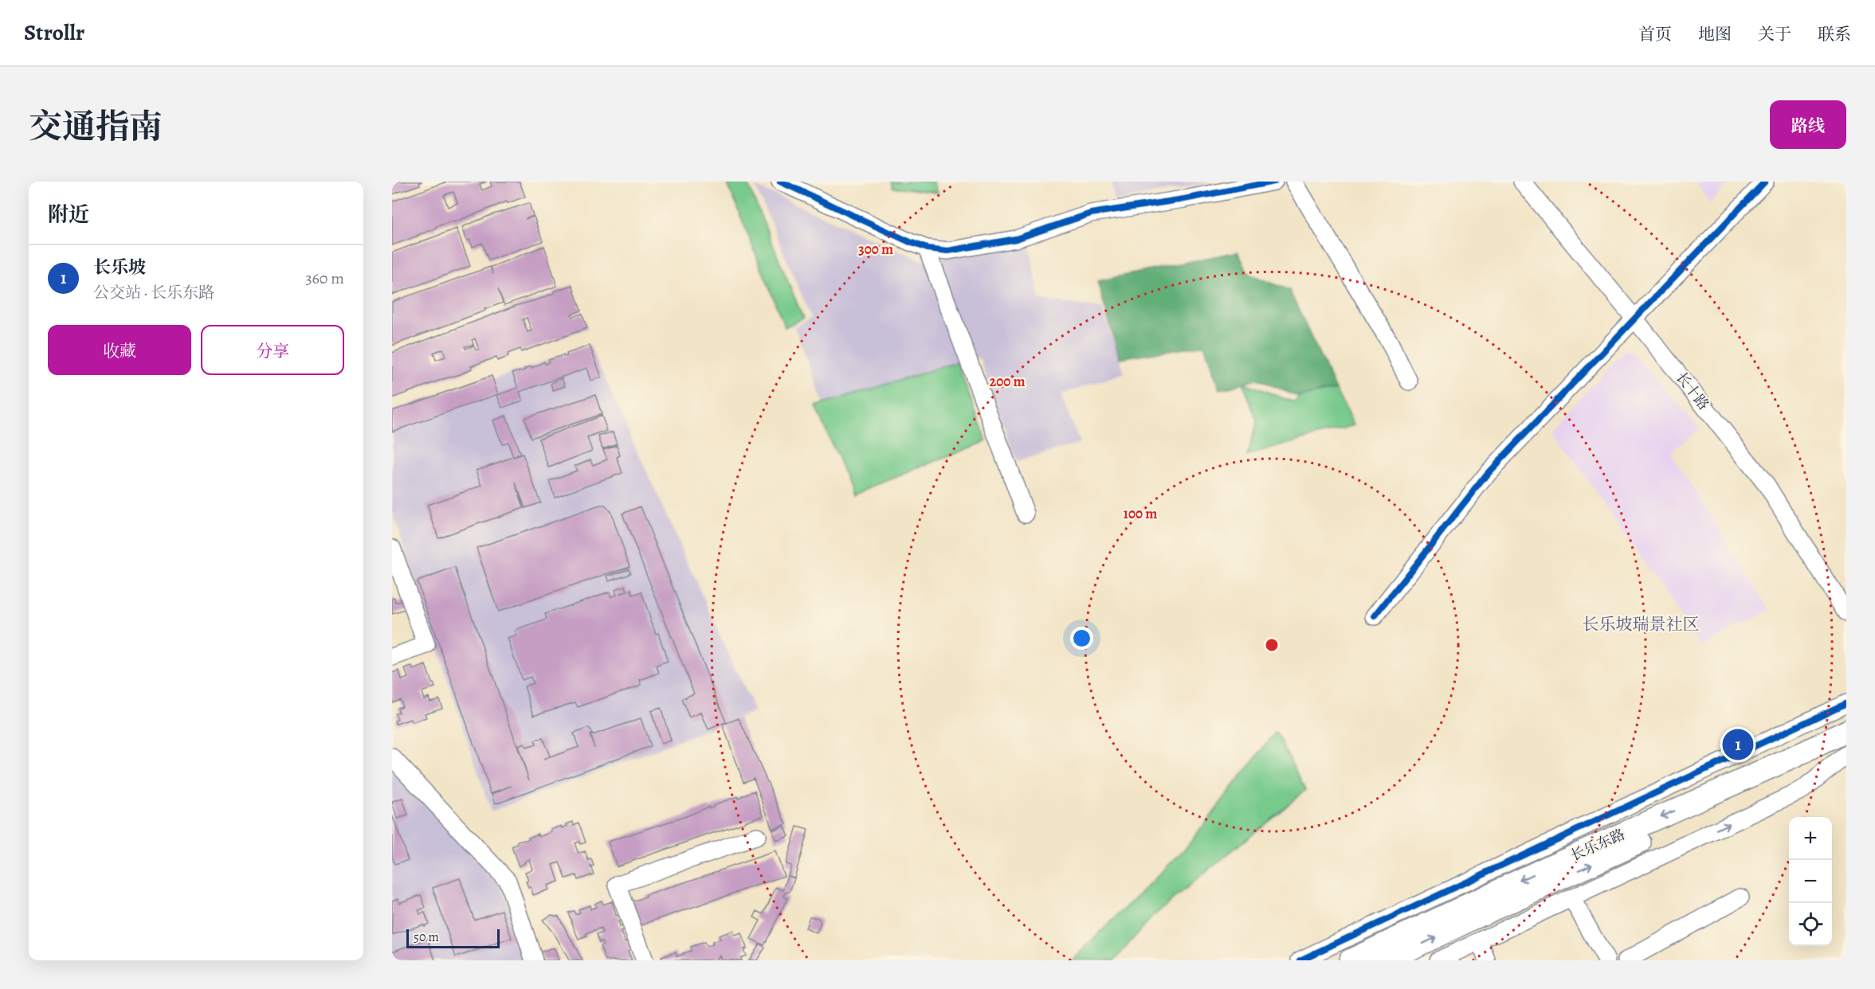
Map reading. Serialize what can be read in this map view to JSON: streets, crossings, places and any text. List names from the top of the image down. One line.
{"streets":{"main road":["长乐东路"],"street":["长十路"]},"districts":["长乐坡瑞景社区"],"scale_bar":"50 m","page":{"header":"Strollr","nav":["首页","地图","关于","联系"],"title":"交通指南","buttons":["路线",["收藏","分享"]],"heading":"附近","list":[{"mark":"1","name":"长乐坡","note":"公交站 · 长乐东路","value":"360 m"}],"pins":"1","map_buttons":["+","−"],"scale":"50 m"},"rings":["300 m","200 m","100 m"]}
